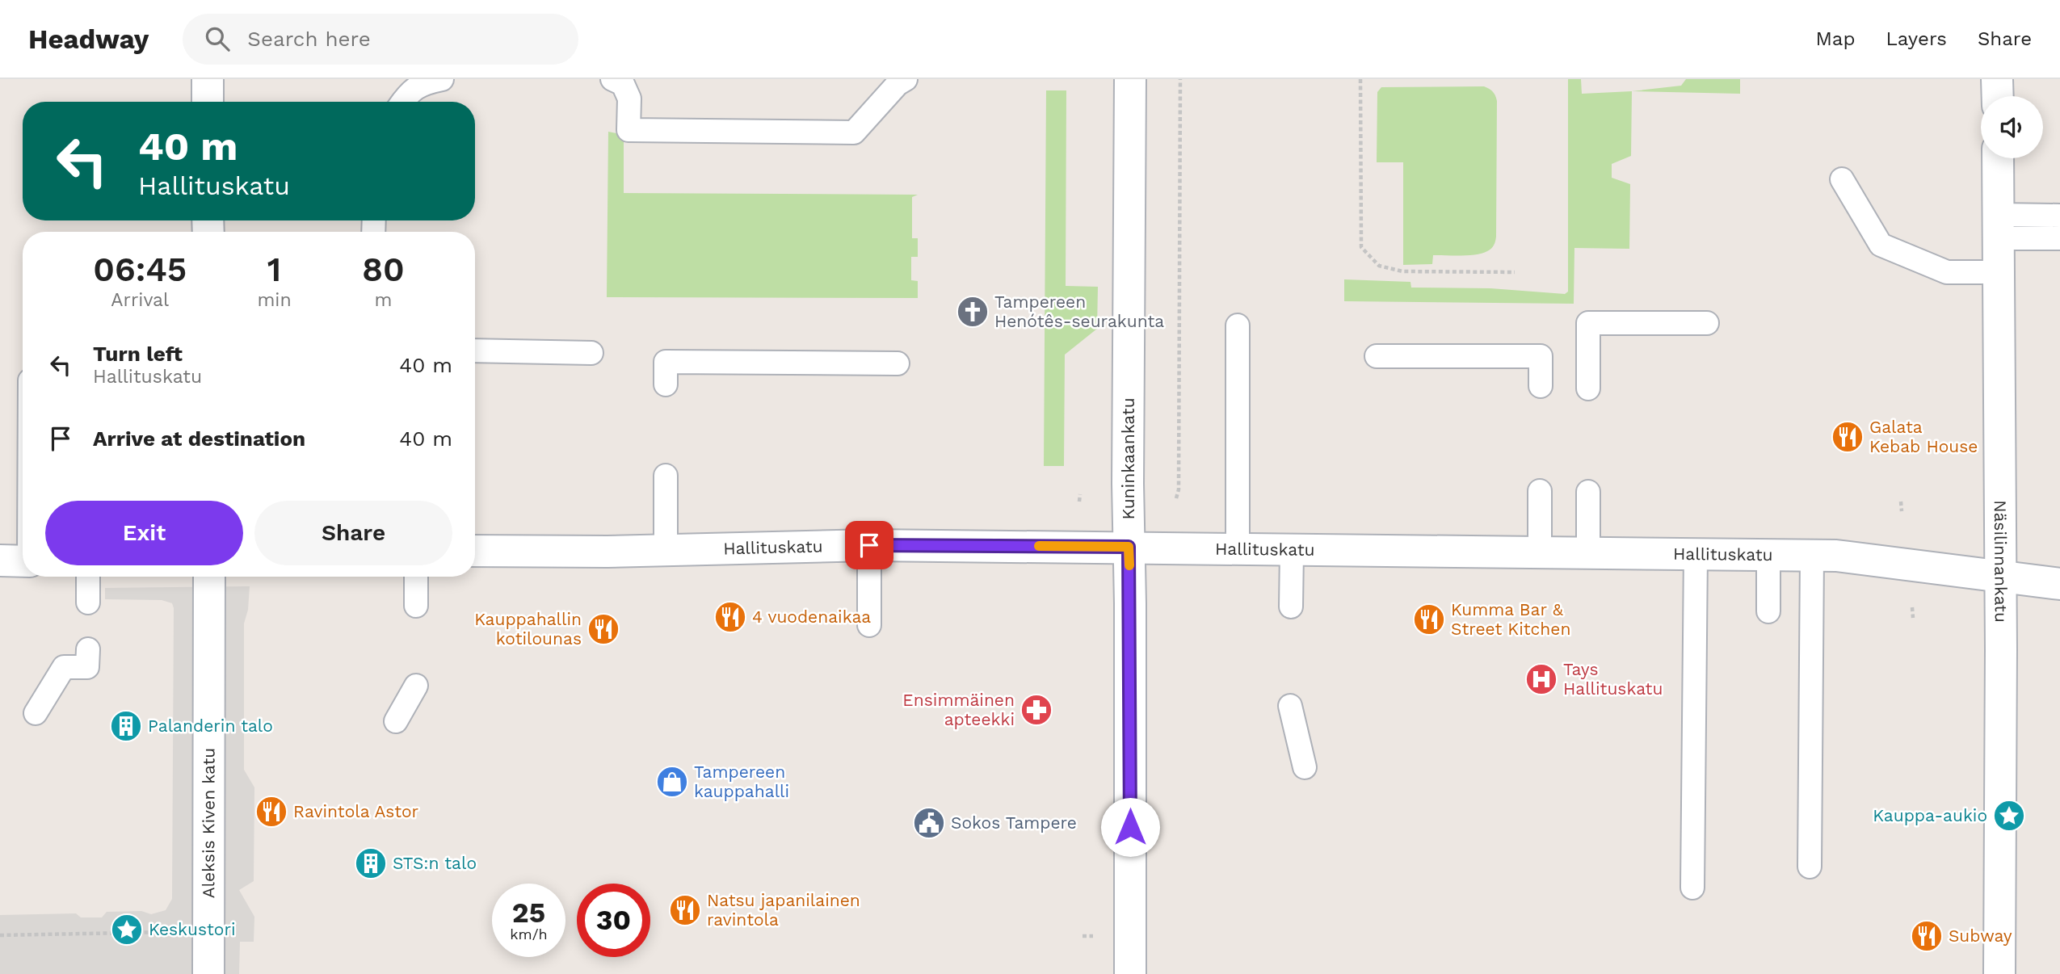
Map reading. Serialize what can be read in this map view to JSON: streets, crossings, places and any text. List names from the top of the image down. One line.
{"streets":{"street":["Kuninkaankatu","Hallituskatu","Näsilinnankatu","Aleksis Kiven katu"]},"crossings":[["Kuninkaankatu","Hallituskatu"],["Hallituskatu","Näsilinnankatu"]],"places":{"church":["Tampereen Henótês-seurakunta"],"restaurant":["Galata Kebab House","4 vuodenaikaa","Kumma Bar & Street Kitchen","Kauppahallin kotilounas","Ravintola Astor","Natsu japanilainen ravintola","Subway"],"hospital":["Tays Hallituskatu"],"pharmacy":["Ensimmäinen apteekki"],"building":["Palanderin talo","STS:n talo"],"shop":["Tampereen kauppahalli"],"place":["Kauppa-aukio","Keskustori"],"public building":["Sokos Tampere"]},"page":{"header":"Headway","search":"Search here","nav":["Map","Layers","Share"],"turn":["40 m","Hallituskatu"],"eta":["06:45","Arrival","1","min","80","m"],"list":[{"name":"Turn left","note":"Hallituskatu","value":"40 m"},{"name":"Arrive at destination","value":"40 m"}],"buttons":["Exit","Share"],"speed":"25 km/h","limit":"30"}}
